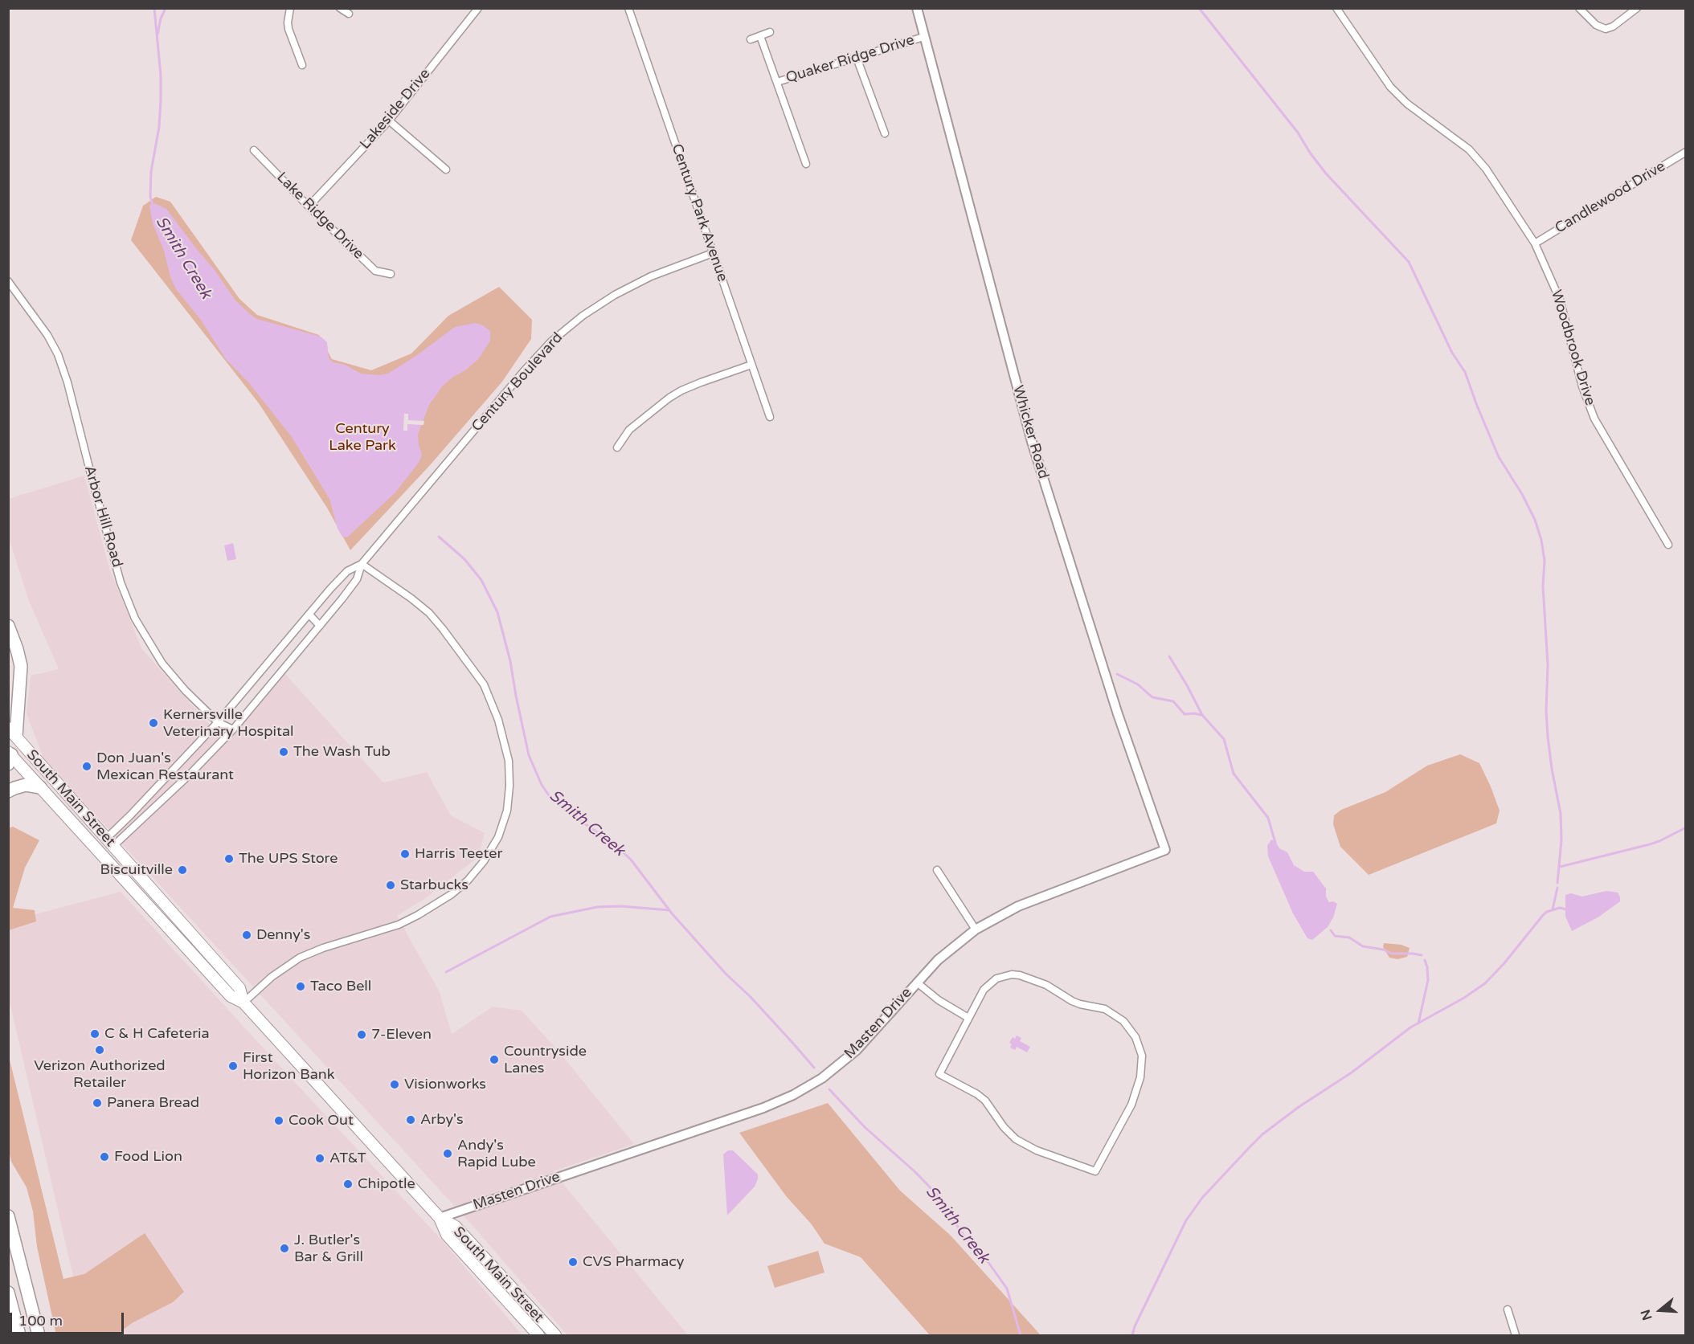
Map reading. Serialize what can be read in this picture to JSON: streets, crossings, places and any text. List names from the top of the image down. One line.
{"streets":{"main road":["South Main Street"],"street":["Quaker Ridge Drive","Lakeside Drive","Candlewood Drive","Century Park Avenue","Lake Ridge Drive","Woodbrook Drive","Century Boulevard","Whicker Road","Arbor Hill Road","Masten Drive"]},"crossings":[["Quaker Ridge Drive","Whicker Road"],["Lakeside Drive","Lake Ridge Drive"],["Candlewood Drive","Woodbrook Drive"],["Century Park Avenue","Century Boulevard"],["Century Boulevard","Arbor Hill Road"],["Century Boulevard","South Main Street"],["Whicker Road","Masten Drive"],["South Main Street","Masten Drive"]],"water":["Smith Creek"],"parks":["Century Lake Park"],"places":["Kernersville Veterinary Hospital","The Wash Tub","Don Juan's Mexican Restaurant","Harris Teeter","The UPS Store","Biscuitville","Starbucks","Denny's","Taco Bell","C & H Cafeteria","7-Eleven","Verizon Authorized Retailer","Countryside Lanes","First Horizon Bank","Visionworks","Panera Bread","Arby's","Cook Out","Andy's Rapid Lube","Food Lion","AT&T","Chipotle","J. Butler's Bar & Grill","CVS Pharmacy"],"scale_bar":"100 m","north":"left"}
